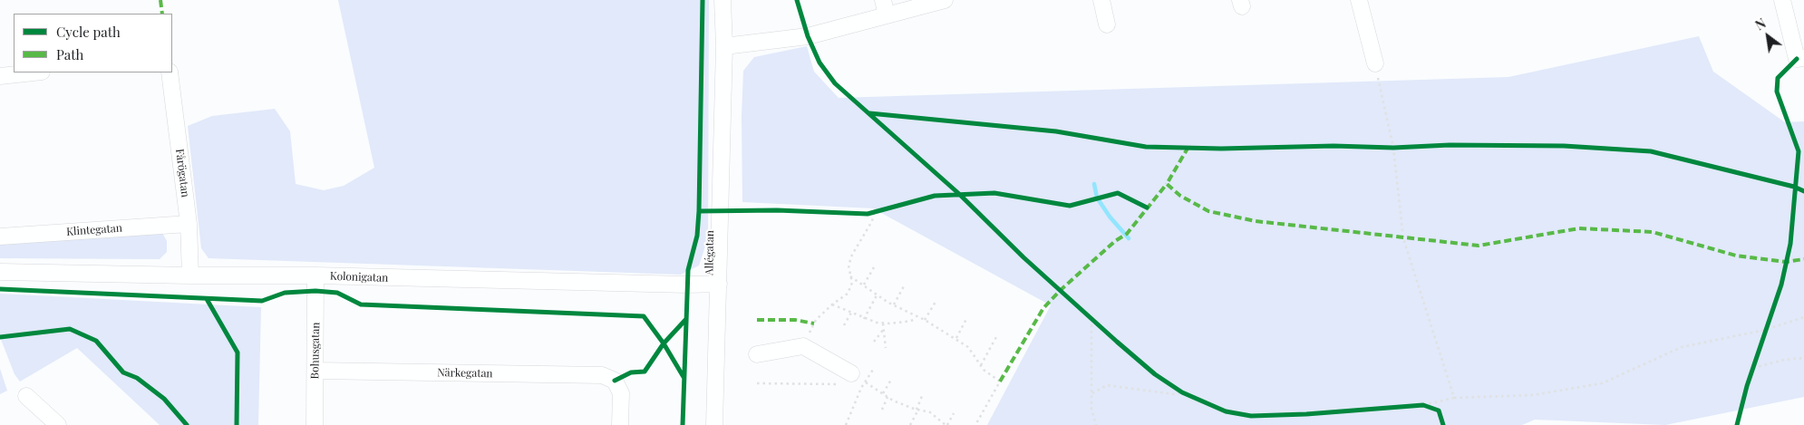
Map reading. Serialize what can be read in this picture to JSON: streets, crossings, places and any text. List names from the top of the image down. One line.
{"streets":{"street":["Fårögatan","Klintegatan","Allégatan","Kolonigatan","Bohusgatan","Närkegatan"]},"crossings":[["Fårögatan","Klintegatan"],["Fårögatan","Kolonigatan"],["Allégatan","Kolonigatan"],["Kolonigatan","Bohusgatan"],["Bohusgatan","Närkegatan"]],"legend":["Cycle path","Path"],"north":"top left"}
